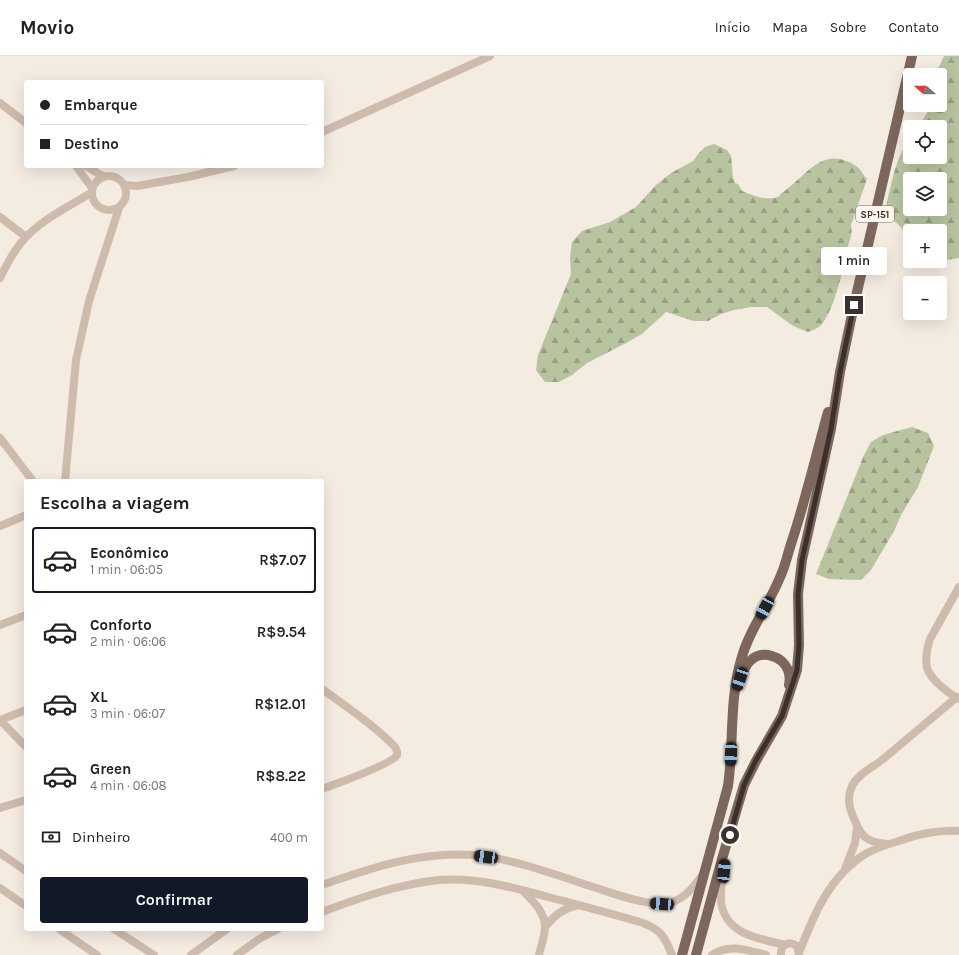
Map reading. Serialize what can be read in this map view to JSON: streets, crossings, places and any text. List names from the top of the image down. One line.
{"streets":{"main road":["SP-151"]},"north":"left","page":{"header":"Movio","nav":["Início","Mapa","Sobre","Contato"],"map_buttons":["+","−"],"banner":["Embarque","Destino"],"bubble":"1 min","heading":"Escolha a viagem","list":[{"name":"Econômico","note":"1 min · 06:05","value":"R$7.07"},{"name":"Conforto","note":"2 min · 06:06","value":"R$9.54"},{"name":"XL","note":"3 min · 06:07","value":"R$12.01"},{"name":"Green","note":"4 min · 06:08","value":"R$8.22"}],"pay":["Dinheiro","400 m"],"buttons":"Confirmar"}}
